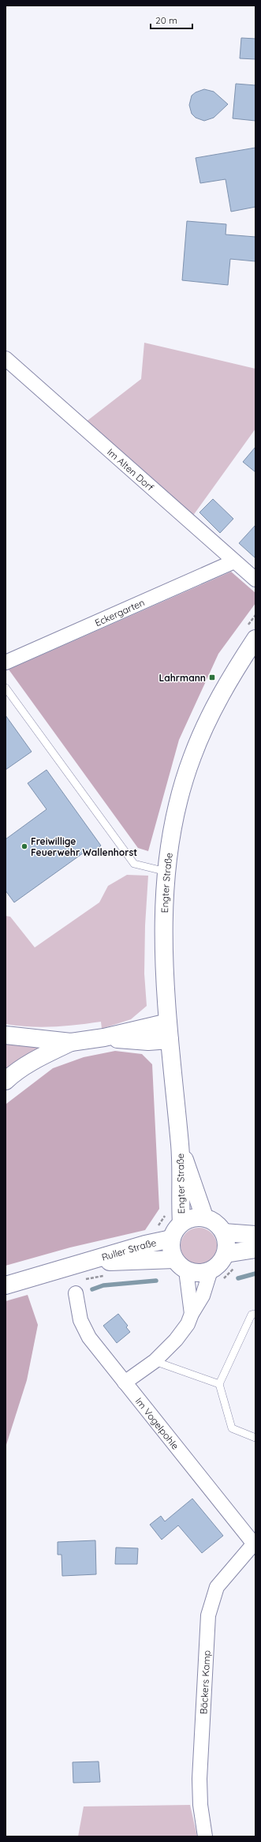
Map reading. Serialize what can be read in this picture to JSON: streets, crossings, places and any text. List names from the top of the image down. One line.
{"streets":{"main road":["Engter Straße","Ruller Straße"],"street":["Im Alten Dorf","Eckergarten","Im Vogelpohle","Bäckers Kamp"]},"crossings":[["Im Alten Dorf","Eckergarten"],["Engter Straße","Ruller Straße"],["Im Vogelpohle","Bäckers Kamp"]],"places":{"transit":["Lahrmann"],"other":["Freiwillige Feuerwehr Wallenhorst"]},"scale_bar":"20 m"}
